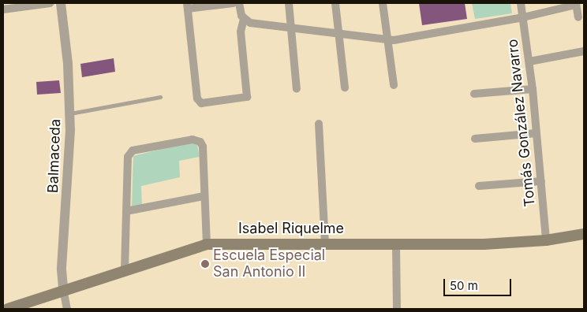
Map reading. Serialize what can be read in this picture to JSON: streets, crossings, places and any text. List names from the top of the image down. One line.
{"streets":{"main road":["Isabel Riquelme"],"street":["Tomás González Navarro","Balmaceda"]},"crossings":[["Tomás González Navarro","Isabel Riquelme"],["Balmaceda","Isabel Riquelme"]],"places":["Escuela Especial San Antonio II"],"scale_bar":"50 m"}
